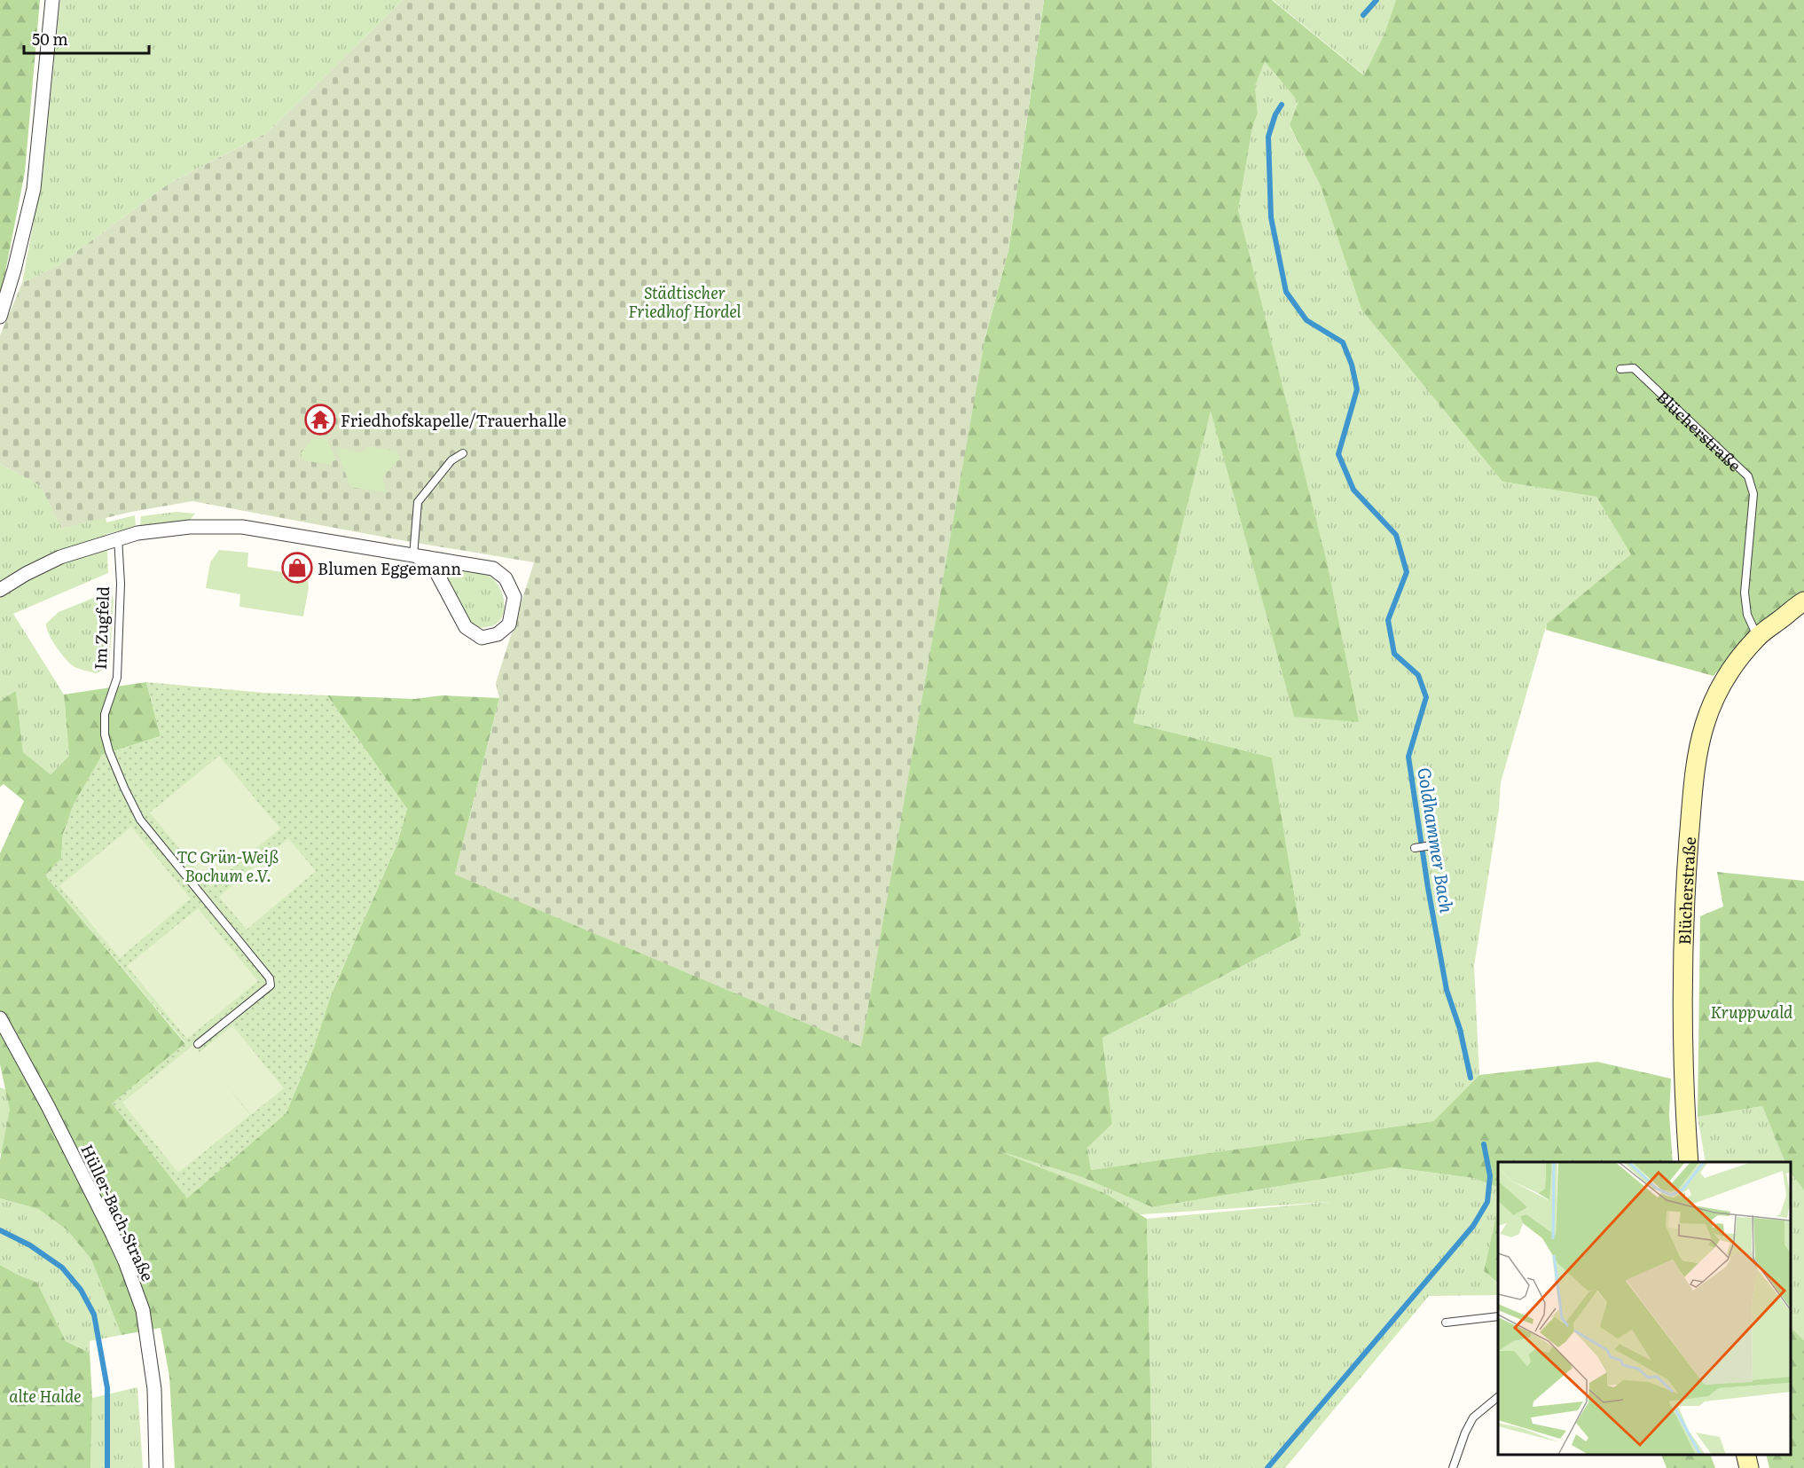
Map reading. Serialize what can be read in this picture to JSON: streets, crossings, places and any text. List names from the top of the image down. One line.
{"streets":{"street":["Blücherstraße","Hüller-Bach-Straße"],"lane":["Im Zugfeld"]},"water":["Goldhammer Bach"],"parks":["Städtischer Friedhof Hordel","TC Grün-Weiß Bochum e.V.","Kruppwald","alte Halde"],"places":{"temple":["Friedhofskapelle/Trauerhalle"],"shop":["Blumen Eggemann"]},"scale_bar":"50 m"}
